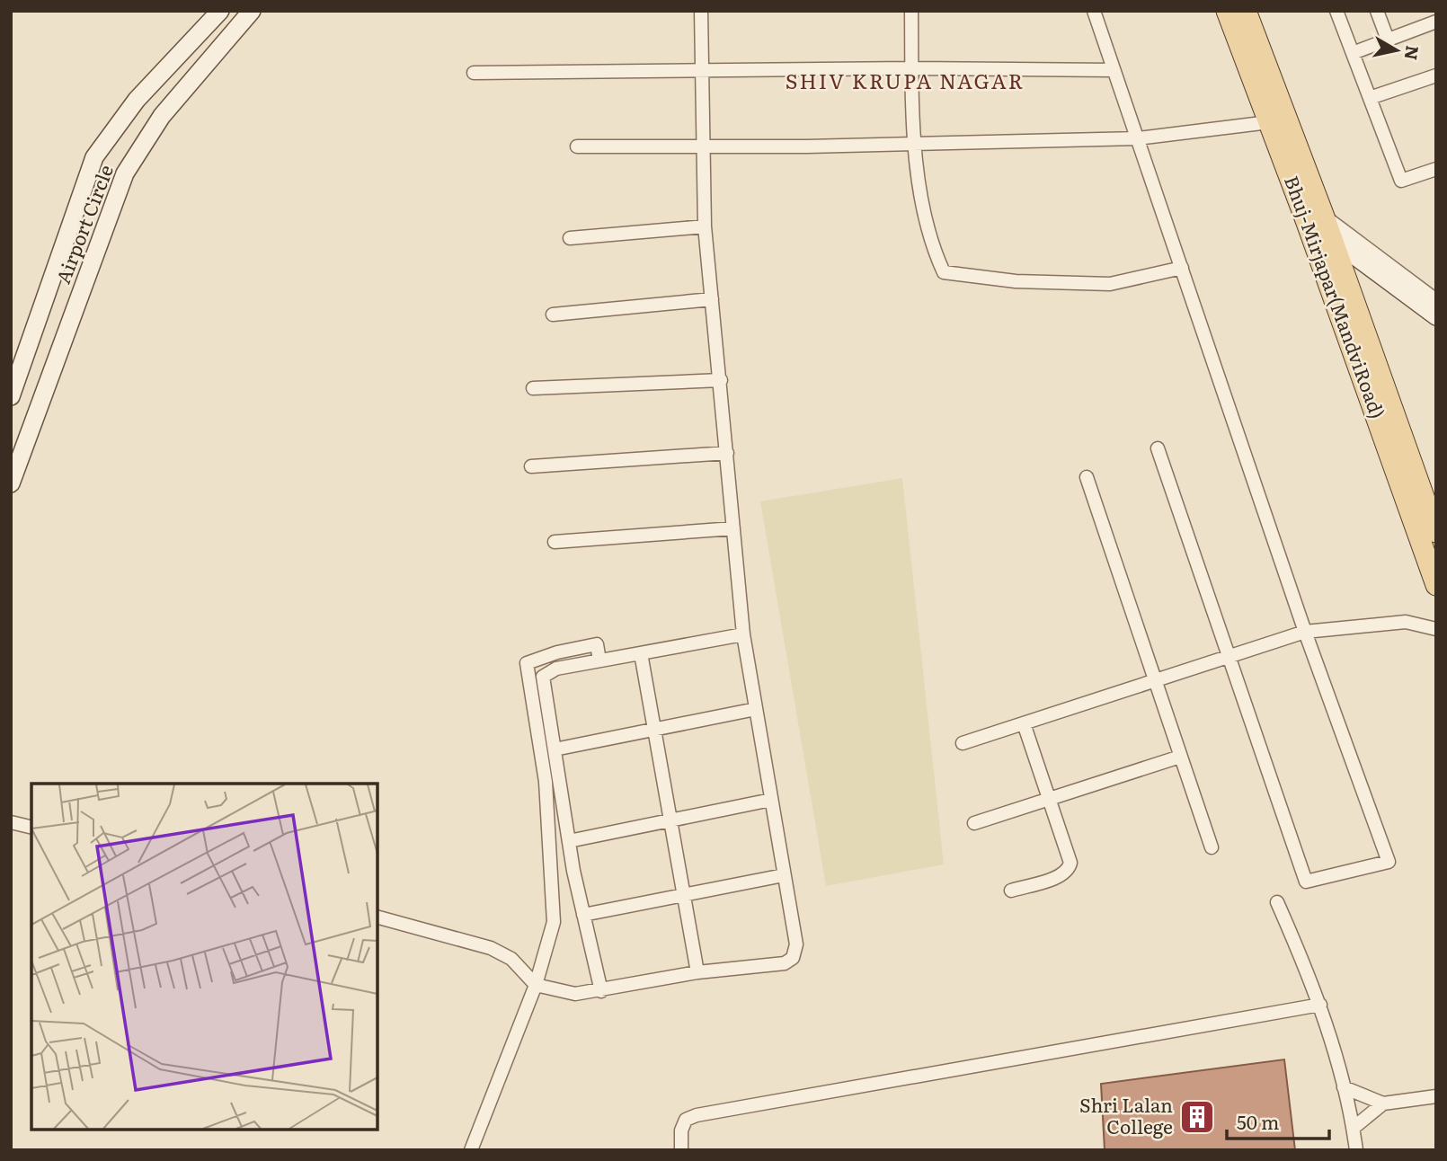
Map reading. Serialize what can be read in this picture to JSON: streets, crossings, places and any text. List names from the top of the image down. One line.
{"streets":{"main road":["Airport Circle","Bhuj-Mirjapar(MandviRoad)"]},"districts":["SHIV KRUPA NAGAR"],"places":{"building":["Shri Lalan College"]},"scale_bar":"50 m","north":"right"}
